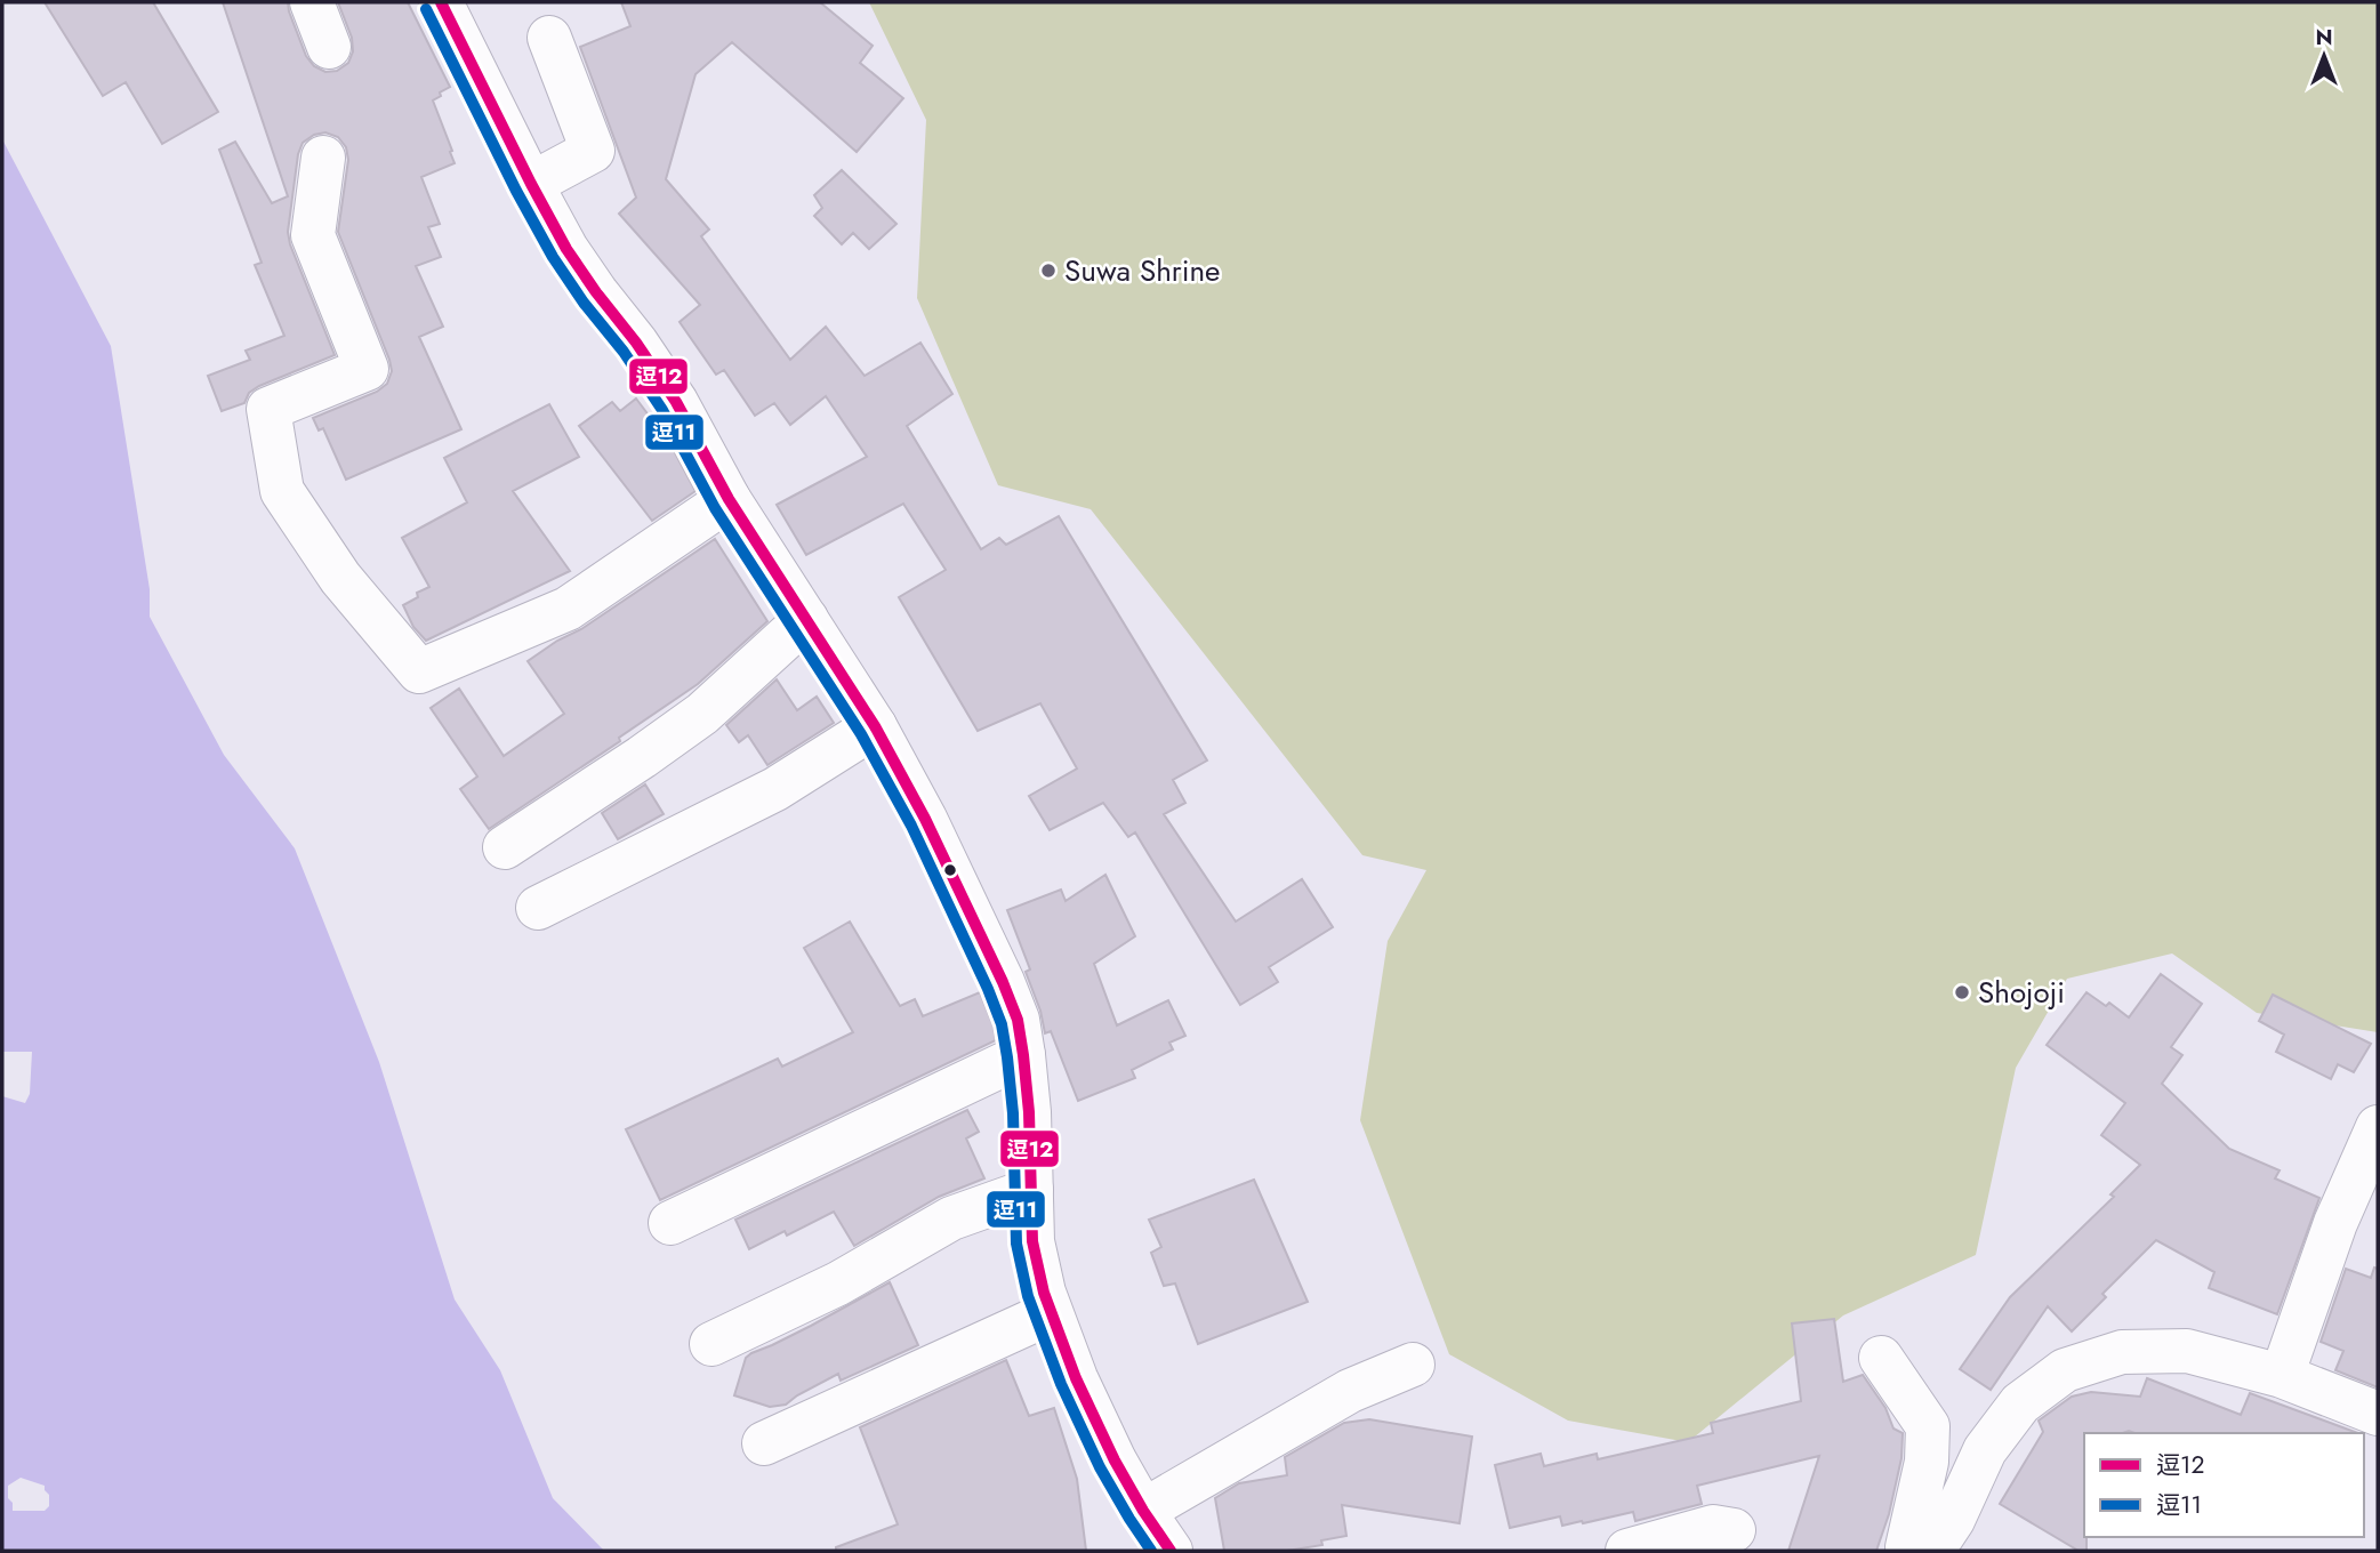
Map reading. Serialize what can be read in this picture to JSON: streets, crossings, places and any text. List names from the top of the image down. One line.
{"places":["Suwa Shrine","Shojoji"],"lines":["transit line 逗12","transit line 逗11"],"legend":["逗12","逗11"],"north":"top"}
